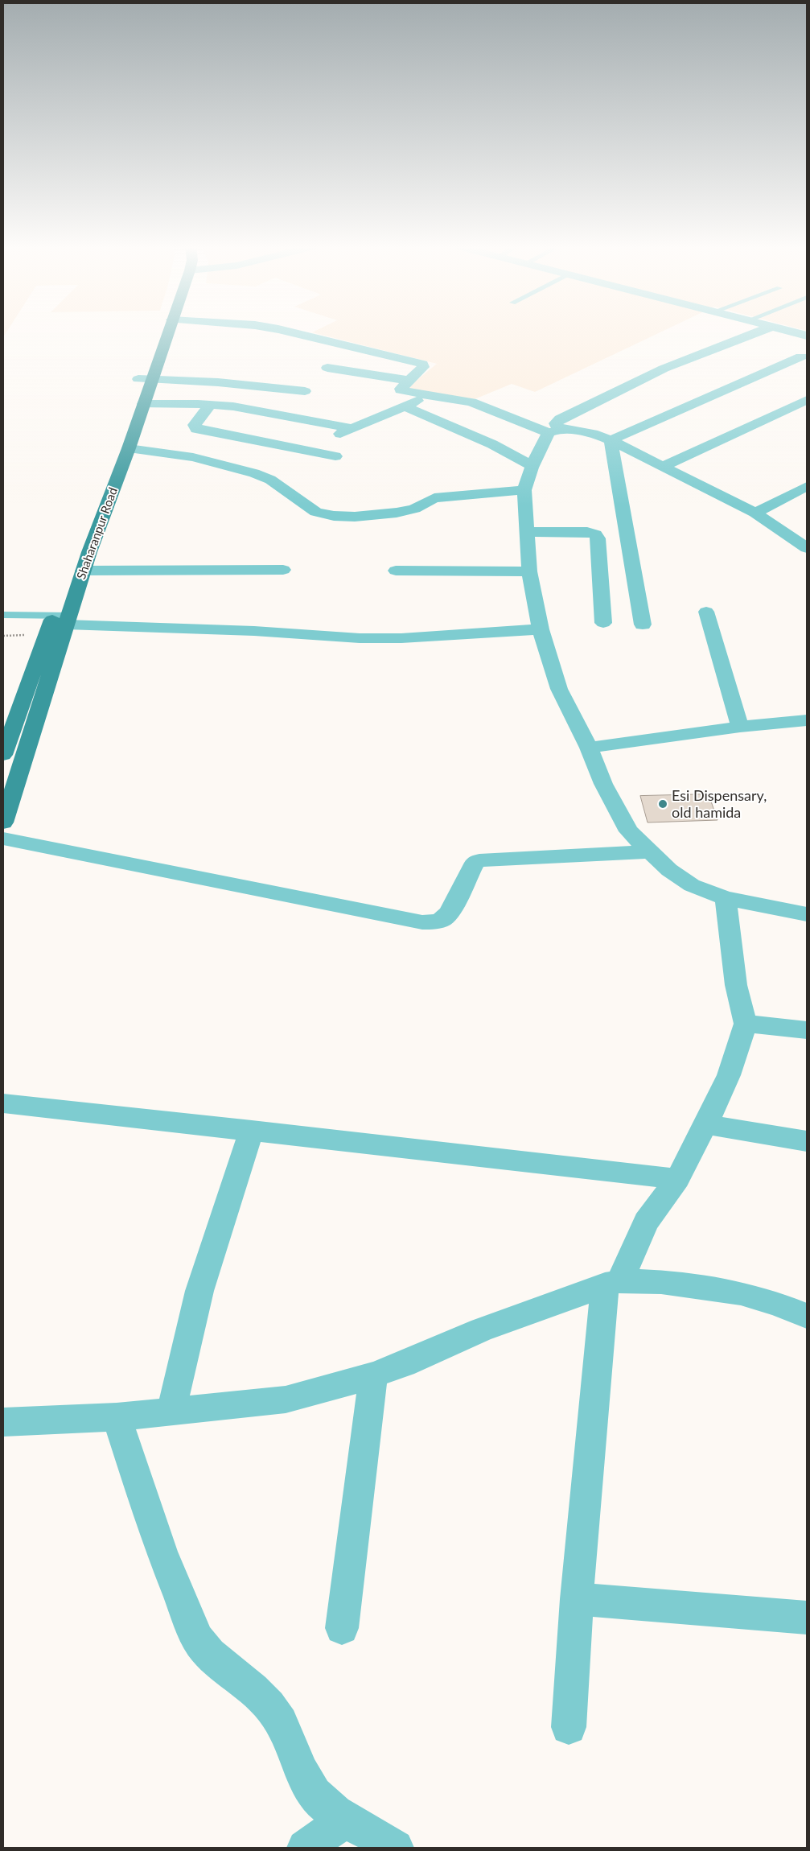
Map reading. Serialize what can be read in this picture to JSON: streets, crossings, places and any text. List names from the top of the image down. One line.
{"streets":{"main road":["Shaharanpur Road"]},"places":["Esi Dispensary, old hamida"]}
